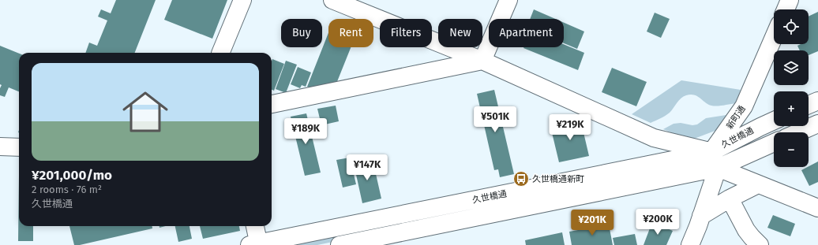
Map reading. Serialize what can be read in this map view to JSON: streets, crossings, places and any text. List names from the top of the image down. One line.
{"streets":{"street":["新町通","久世橋通"]},"crossings":[["新町通","久世橋通"]],"places":{"bus stop":["久世橋通新町"]},"page":{"map_buttons":["+","−"],"chip":["Buy","Rent","Filters","New","Apartment"],"list":[{"name":"¥201,000/mo","note":"2 rooms · 76 m² · 久世橋通"}],"price":["¥501K","¥219K","¥189K","¥147K","¥200K","¥201K"]}}
